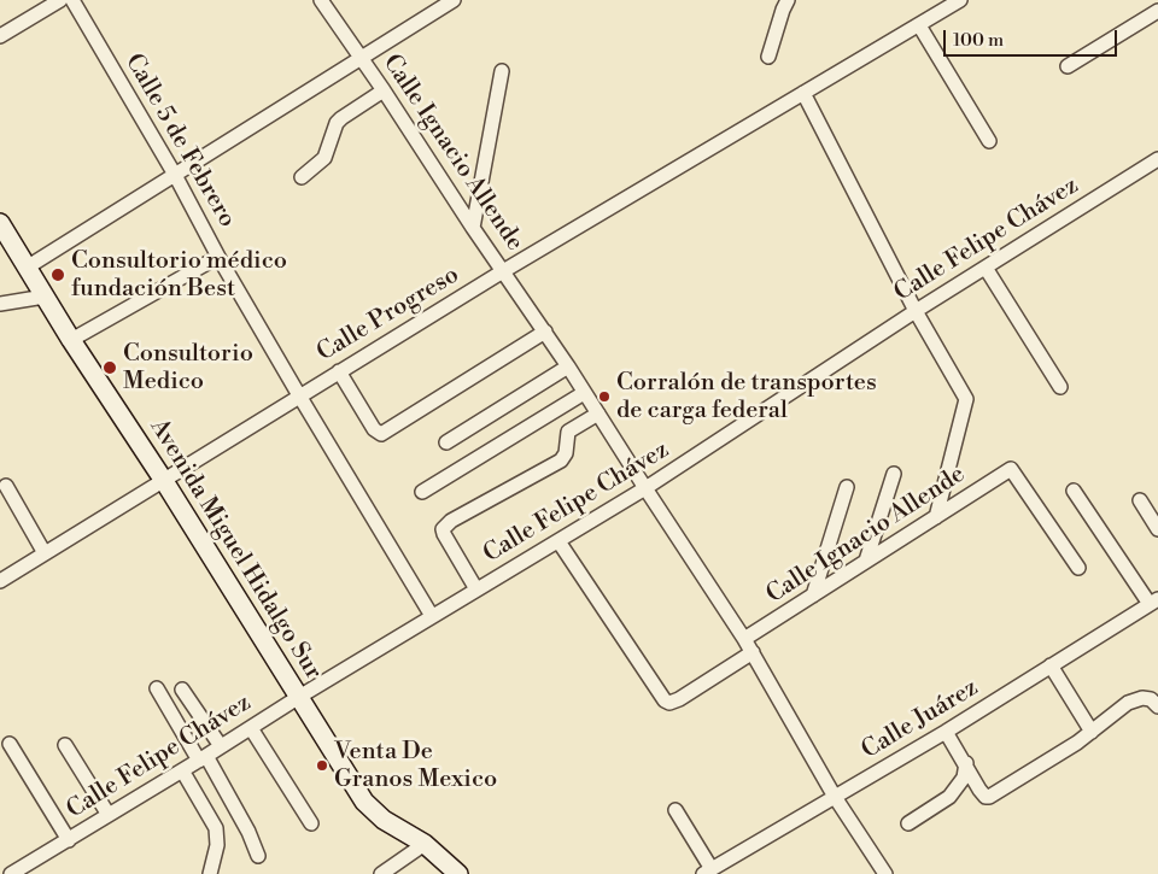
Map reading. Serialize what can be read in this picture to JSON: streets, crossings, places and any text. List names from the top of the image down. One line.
{"streets":{"main road":["Avenida Miguel Hidalgo Sur"],"street":["Calle 5 de Febrero","Calle Ignacio Allende","Calle Felipe Chávez","Calle Progreso","Calle Juárez"]},"crossings":[["Calle 5 de Febrero","Calle Felipe Chávez"],["Calle 5 de Febrero","Calle Progreso"],["Calle Ignacio Allende","Calle Felipe Chávez"],["Calle Ignacio Allende","Calle Progreso"],["Calle Ignacio Allende","Calle Juárez"],["Calle Felipe Chávez","Avenida Miguel Hidalgo Sur"],["Calle Progreso","Avenida Miguel Hidalgo Sur"]],"places":["Consultorio médico fundación Best","Consultorio Medico","Corralón de transportes de carga federal","Venta De Granos Mexico"],"scale_bar":"100 m"}
